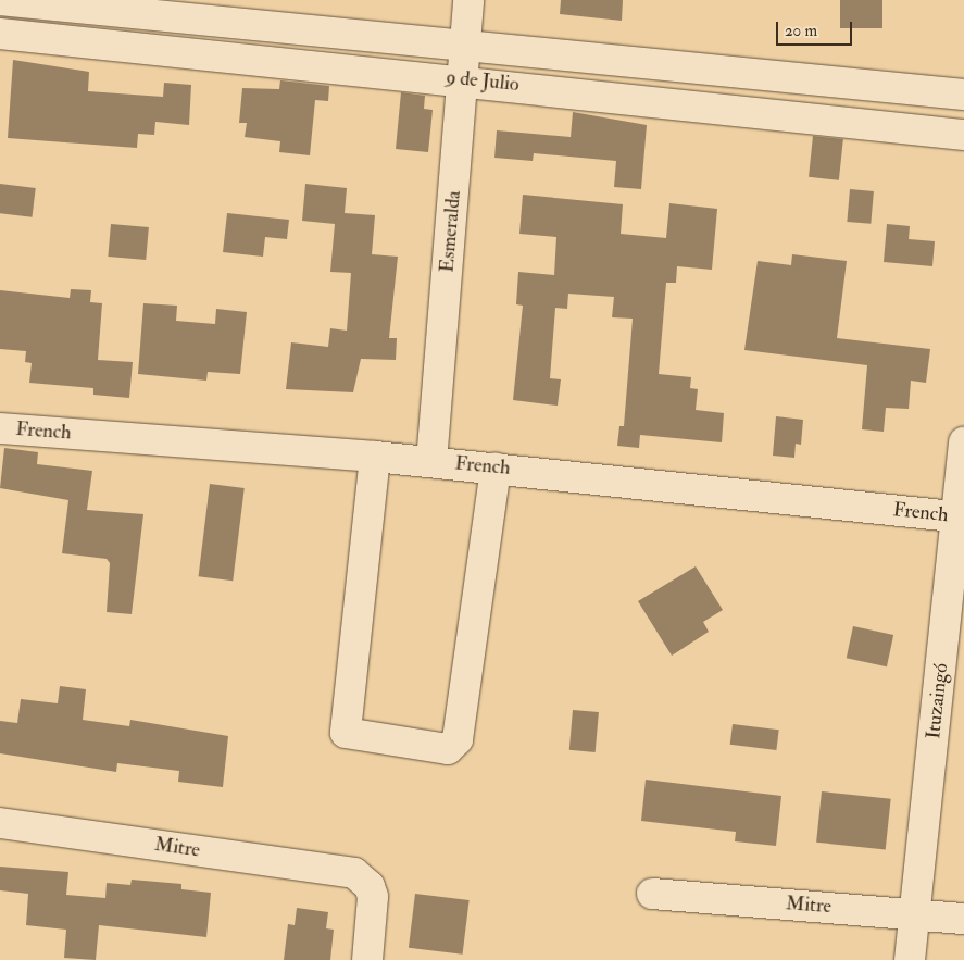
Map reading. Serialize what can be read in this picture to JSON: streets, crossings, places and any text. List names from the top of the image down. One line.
{"streets":{"street":["9 de Julio","Esmeralda","French","Ituzaingó","Mitre"]},"crossings":[["9 de Julio","Esmeralda"],["Esmeralda","French"],["French","Ituzaingó"],["Ituzaingó","Mitre"]],"scale_bar":"20 m"}
